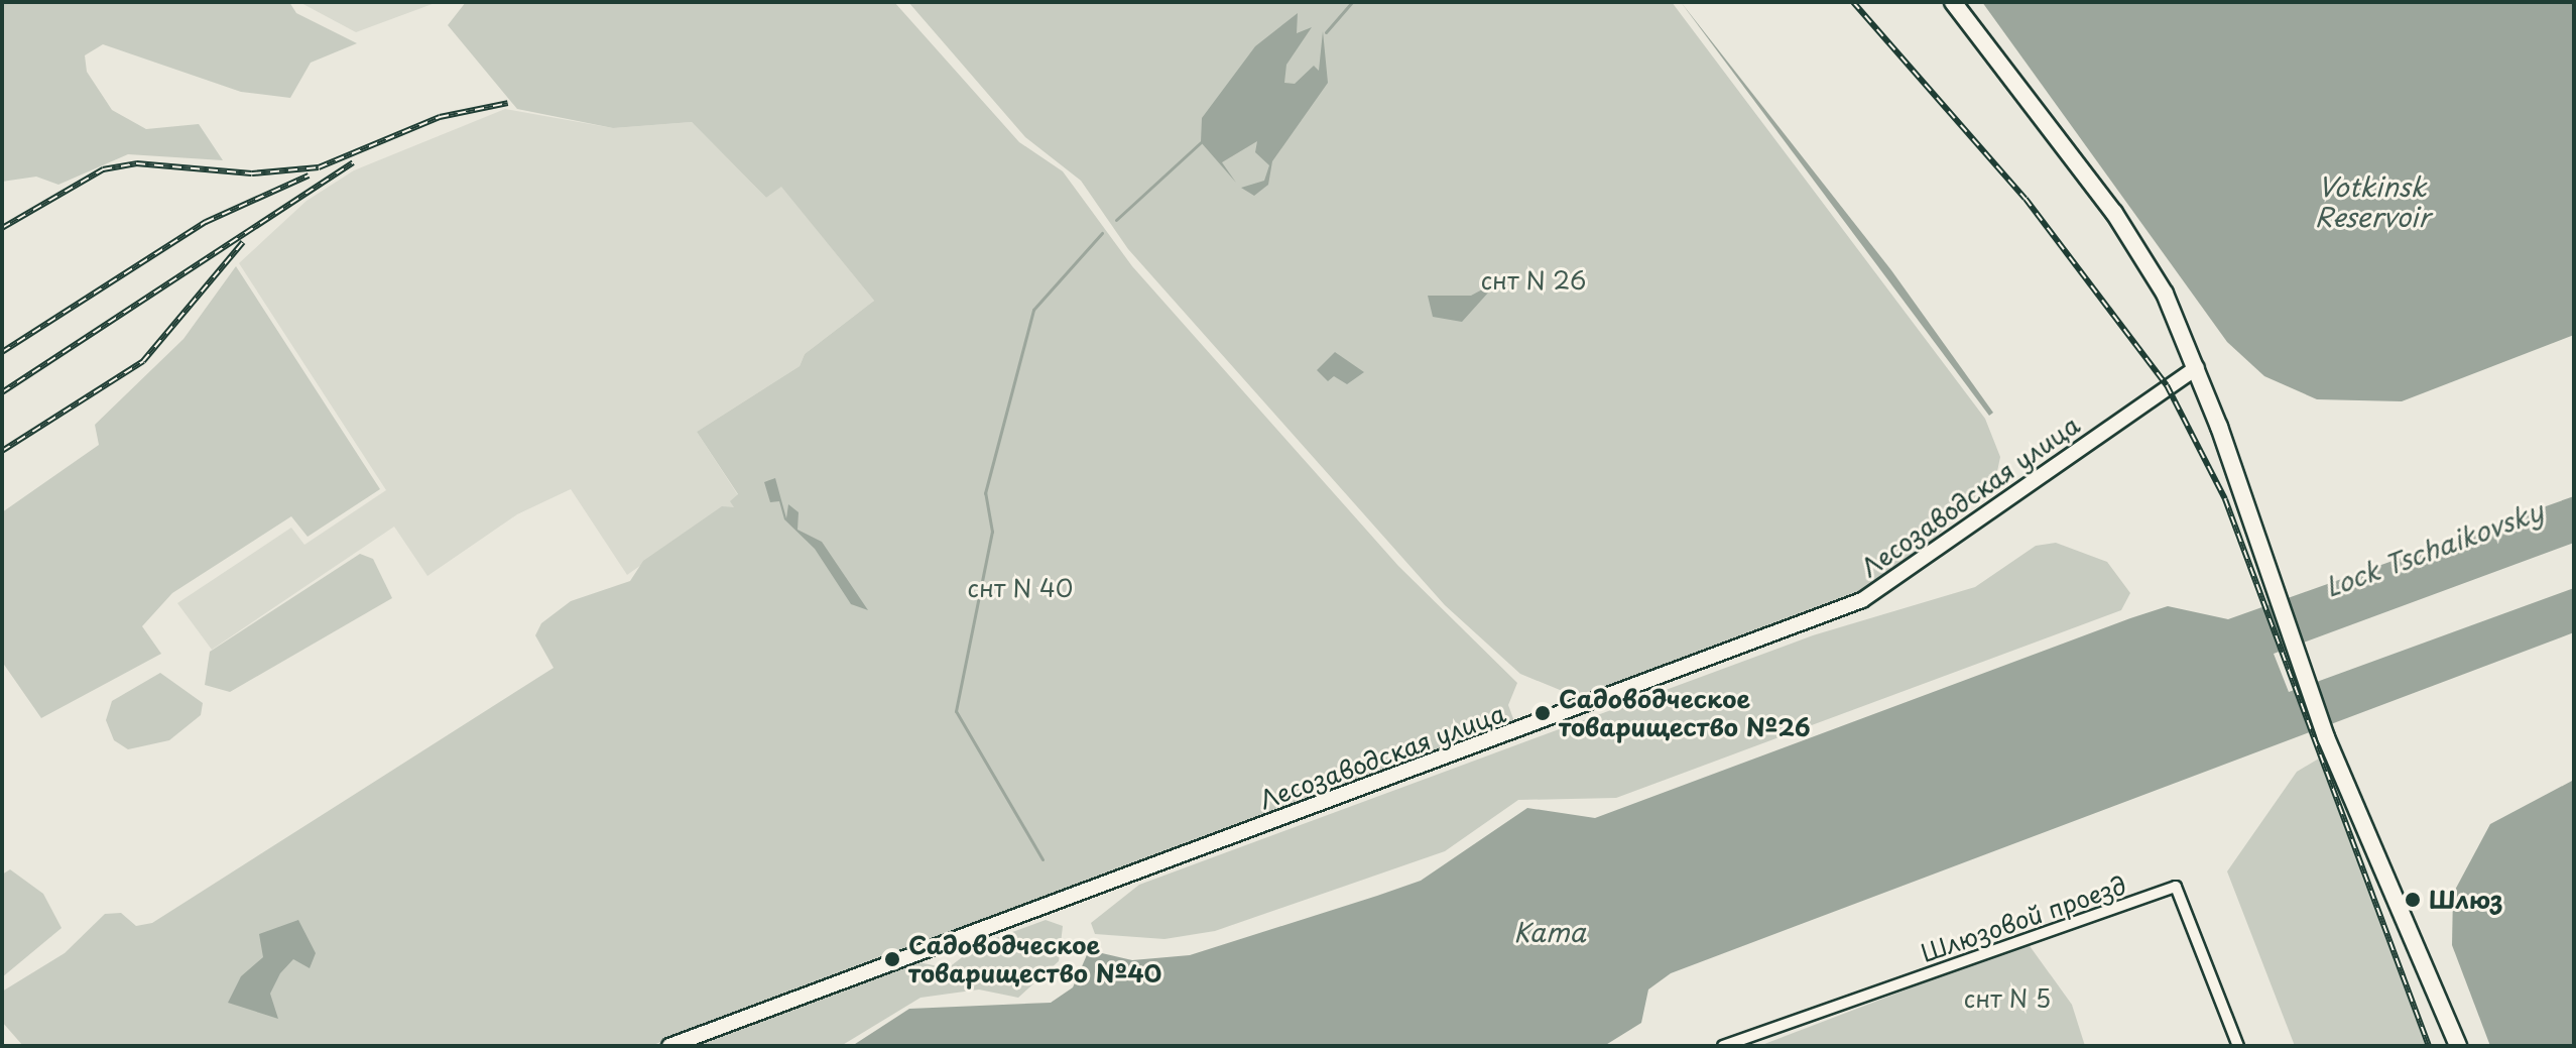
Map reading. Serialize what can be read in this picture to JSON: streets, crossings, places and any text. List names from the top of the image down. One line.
{"streets":{"street":["Лесозаводская улица","Шлюзовой проезд"]},"water":["Votkinsk Reservoir","Lock Tschaikovsky","Kama"],"parks":["снт N 26","снт N 40","снт N 5"],"places":["Садоводческое товарищество №26","Шлюз","Садоводческое товарищество №40"]}
